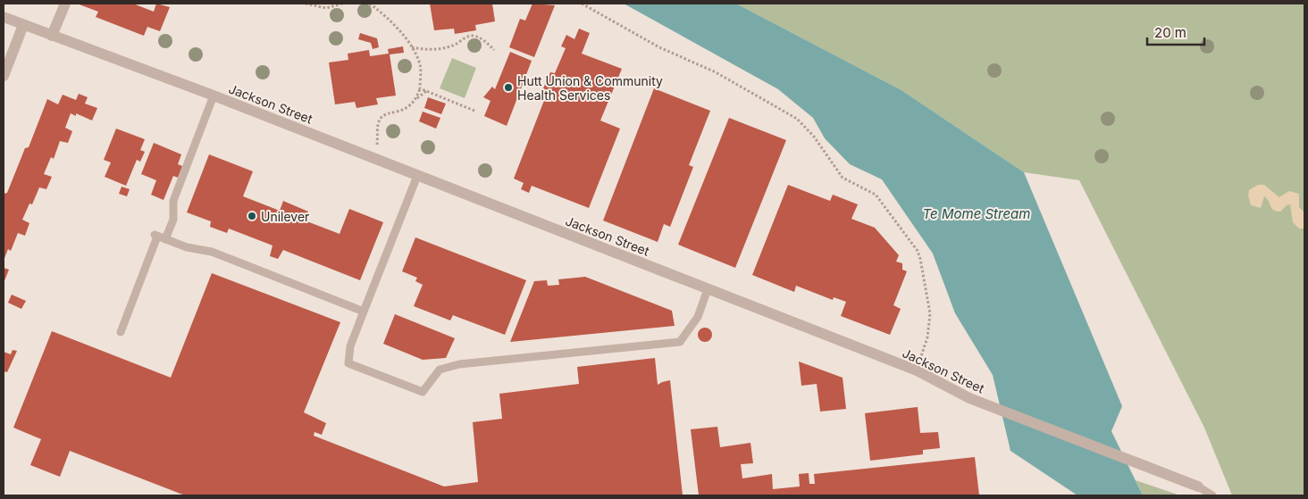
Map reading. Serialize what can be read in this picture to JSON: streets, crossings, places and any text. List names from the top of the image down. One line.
{"streets":{"street":["Jackson Street"]},"water":["Te Mome Stream"],"places":["Hutt Union & Community Health Services","Unilever"],"scale_bar":"20 m"}
